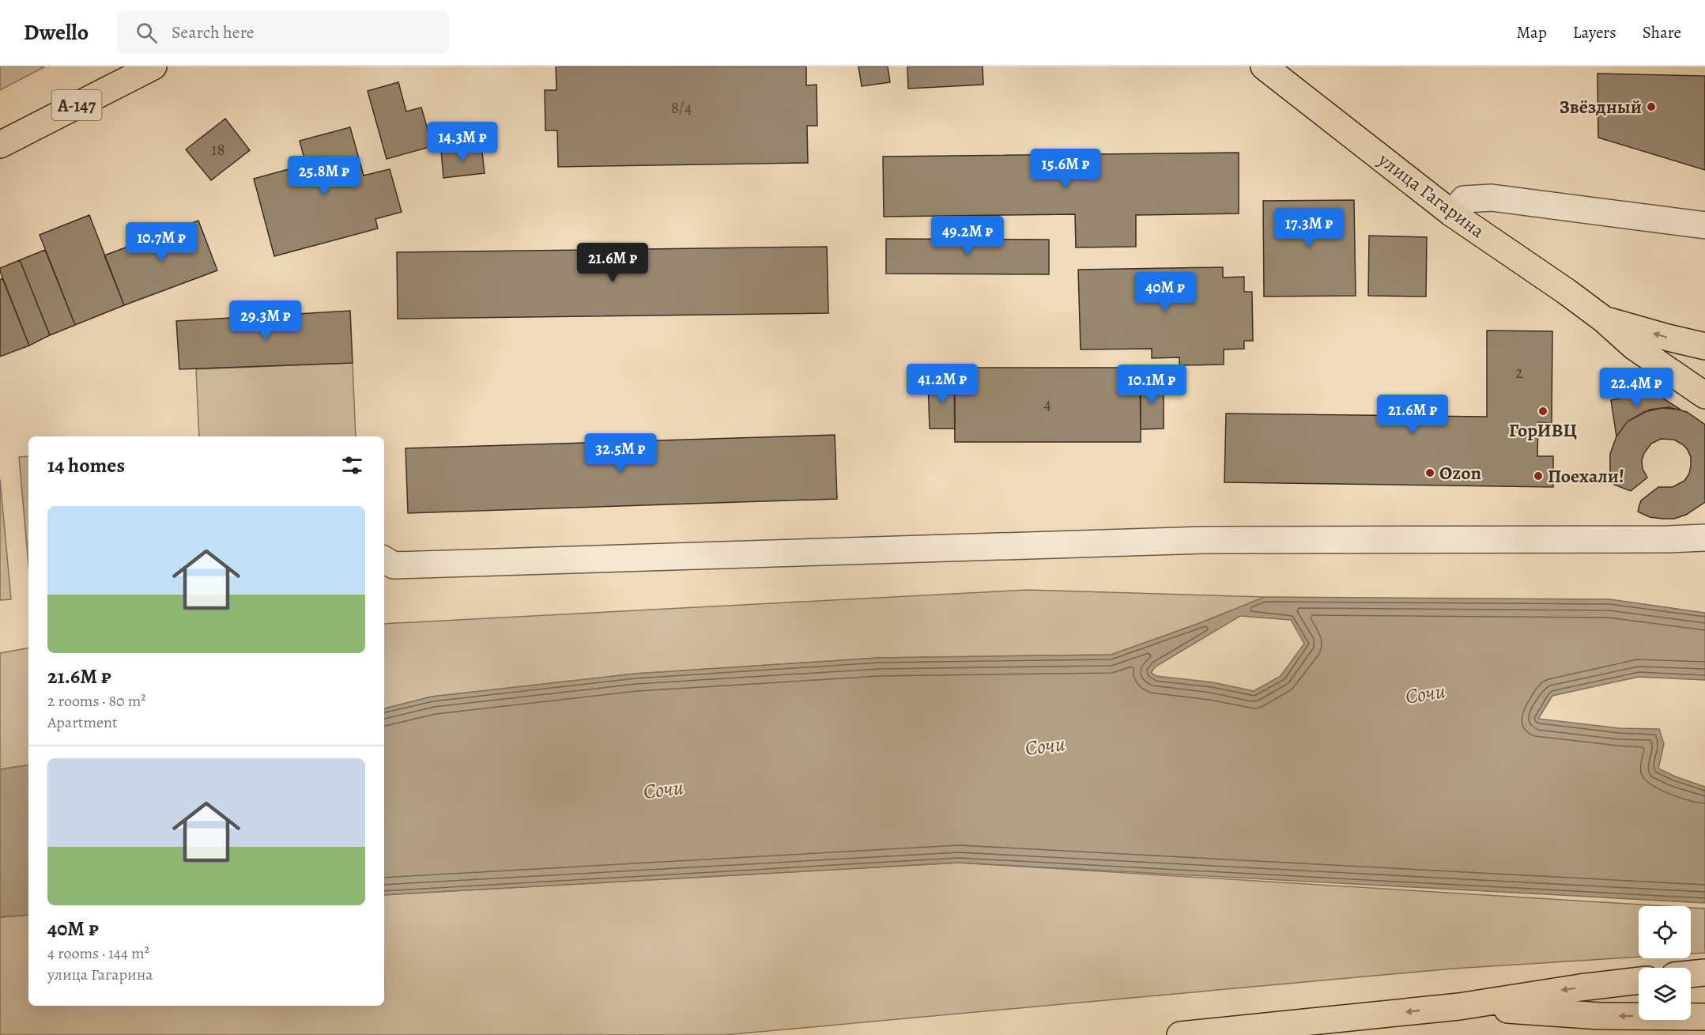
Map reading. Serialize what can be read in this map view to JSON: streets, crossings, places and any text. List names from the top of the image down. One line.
{"streets":{"main road":["А-147","улица Гагарина"]},"water":["Сочи"],"places":["Звёздный","ГорИВЦ","Ozon","Поехали!"],"house_numbers":["8/4","18","2","4"],"page":{"header":"Dwello","search":"Search here","nav":["Map","Layers","Share"],"price":["14.3M ₽","15.6M ₽","25.8M ₽","17.3M ₽","49.2M ₽","10.7M ₽","21.6M ₽","40M ₽","29.3M ₽","41.2M ₽","10.1M ₽","22.4M ₽","21.6M ₽","32.5M ₽"],"heading":"14 homes","list":[{"name":"21.6M ₽","note":"2 rooms · 80 m² · Apartment"},{"name":"40M ₽","note":"4 rooms · 144 m² · улица Гагарина"}]}}
